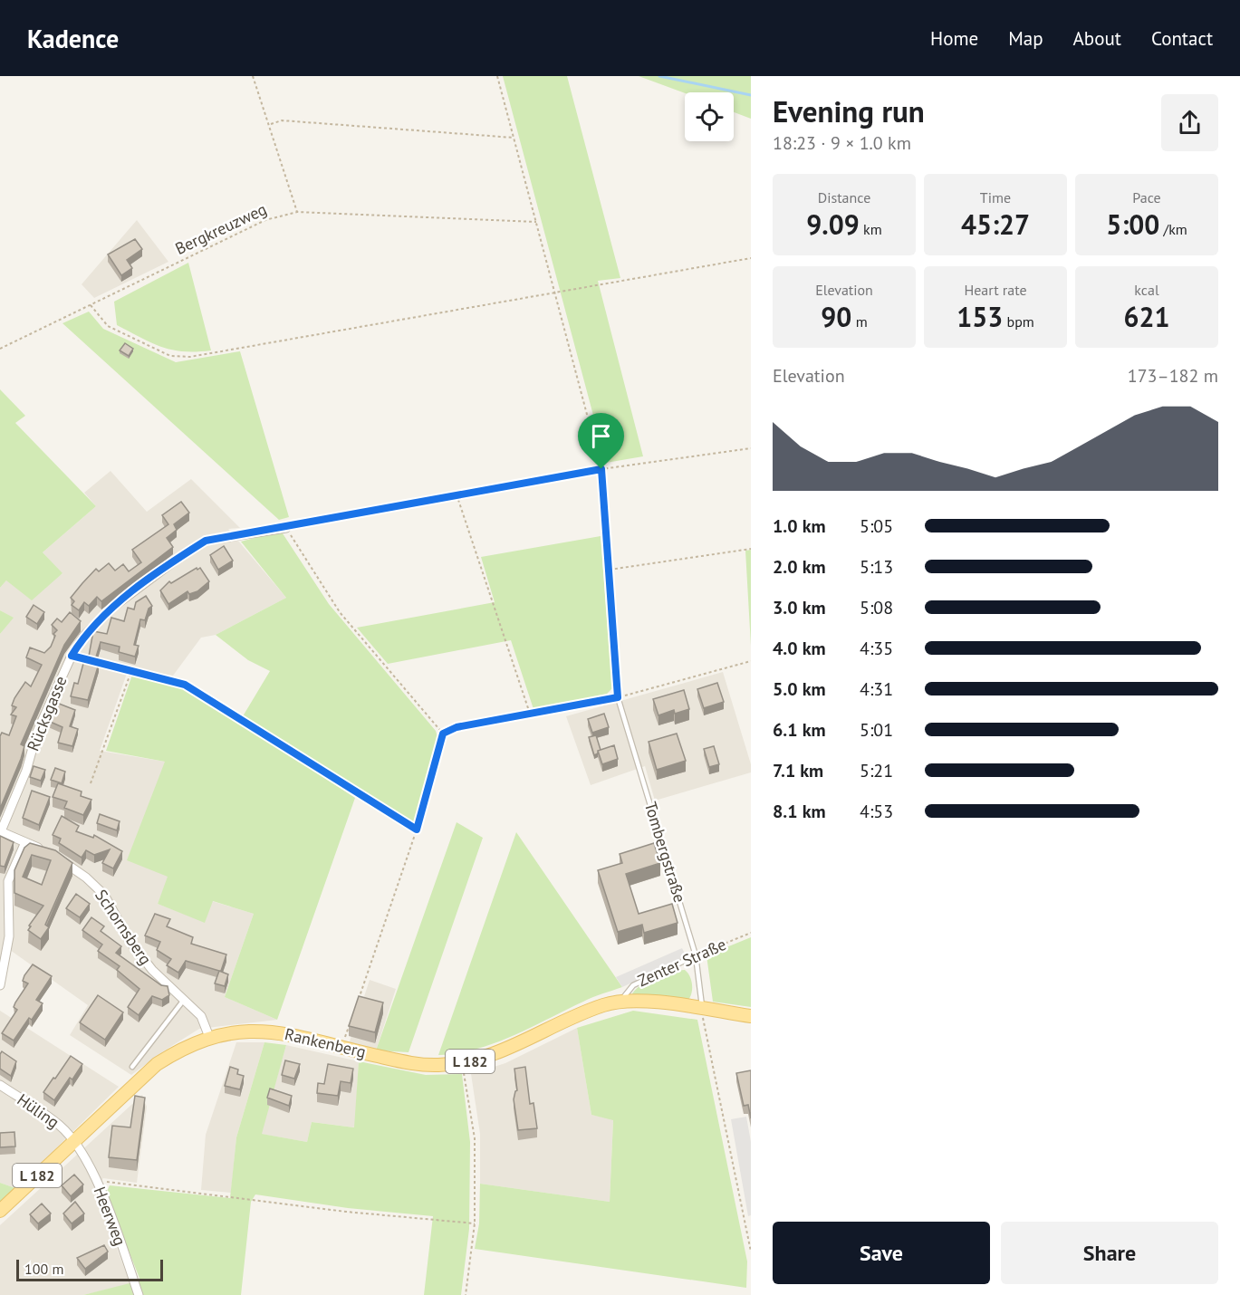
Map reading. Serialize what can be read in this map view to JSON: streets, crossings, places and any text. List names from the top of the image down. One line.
{"streets":{"main road":["Rankenberg","L 182"],"street":["Rücksgasse","Schornsberg","Hüling","Heerweg"],"lane":["Tombergstraße","Zenter Straße"],"path":["Bergkreuzweg"]},"crossings":[["Rücksgasse","Schornsberg"],["Tombergstraße","Zenter Straße"],["Tombergstraße","Rankenberg"],["Tombergstraße","L 182"],["Schornsberg","Rankenberg"],["Zenter Straße","Rankenberg"],["Rankenberg","L 182"],["Rankenberg","Hüling"],["Rankenberg","Heerweg"],["Hüling","Heerweg"]],"scale_bar":"100 m","page":{"header":"Kadence","nav":["Home","Map","About","Contact"],"heading":["Evening run","18:23 · 9 × 1.0 km"],"stats":[["Distance","9.09 km"],["Time","45:27"],["Pace","5:00 /km"],["Elevation","90 m"],["Heart rate","153 bpm"],["kcal","621"]],"chart":["Elevation","173–182 m"],"list":[{"name":"1.0 km","note":"5:05"},{"name":"2.0 km","note":"5:13"},{"name":"3.0 km","note":"5:08"},{"name":"4.0 km","note":"4:35"},{"name":"5.0 km","note":"4:31"},{"name":"6.1 km","note":"5:01"},{"name":"7.1 km","note":"5:21"},{"name":"8.1 km","note":"4:53"}],"buttons":["Save","Share"],"scale":"100 m"}}
